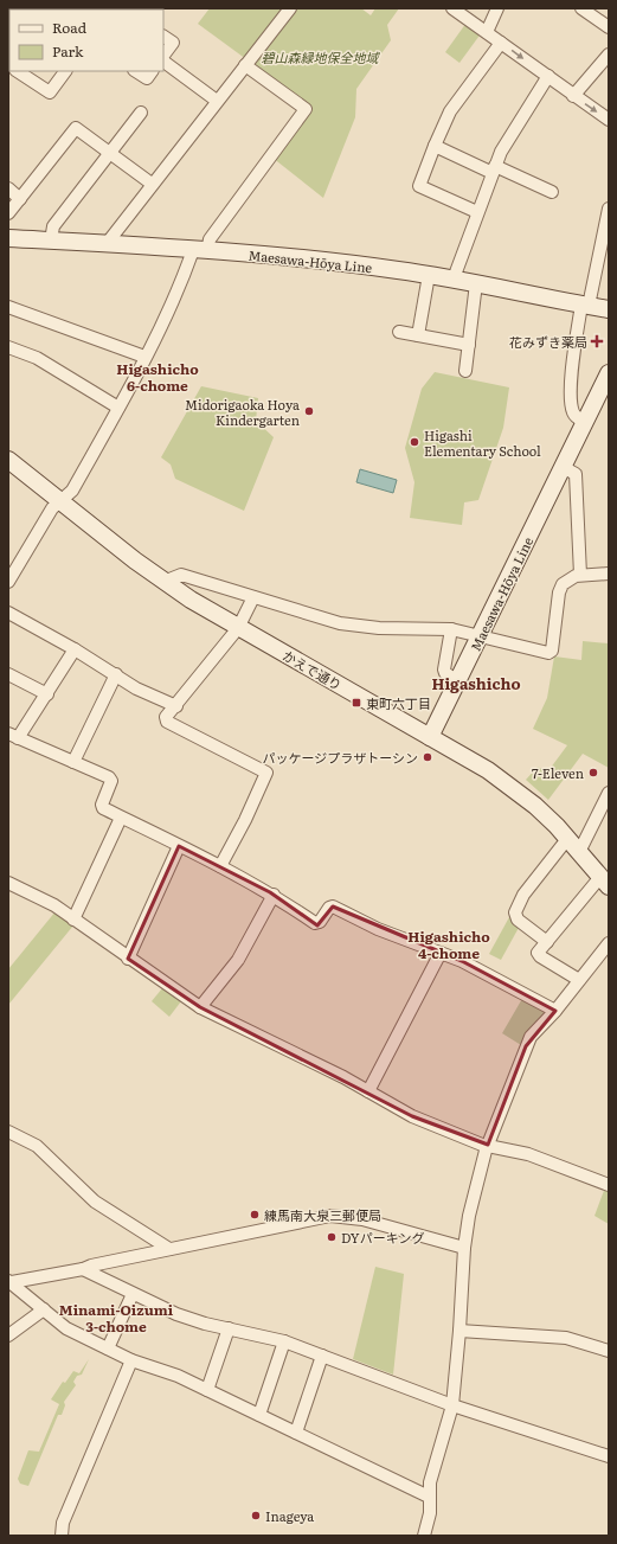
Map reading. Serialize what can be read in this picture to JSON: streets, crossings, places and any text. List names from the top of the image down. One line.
{"streets":{"main road":["Maesawa-Hōya Line","かえで通り"]},"crossings":[["Maesawa-Hōya Line","かえで通り"]],"districts":["Higashicho 6-chome","Higashicho","Higashicho 4-chome","Minami-Oizumi 3-chome"],"parks":["碧山森緑地保全地域"],"places":{"health":["花みずき薬局"],"other":["Midorigaoka Hoya Kindergarten","Higashi Elementary School","パッケージプラザトーシン","7-Eleven","練馬南大泉三郵便局","DYパーキング","Inageya"],"transit":["東町六丁目"]},"legend":["Road","Park"]}
